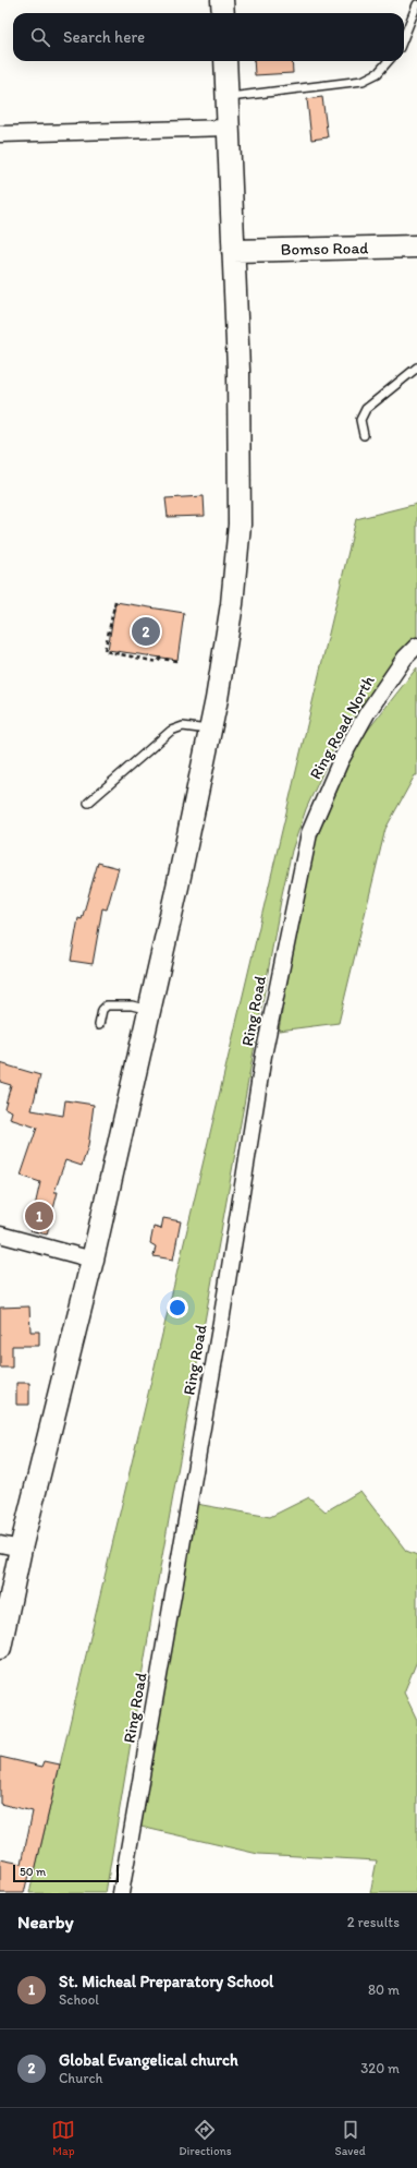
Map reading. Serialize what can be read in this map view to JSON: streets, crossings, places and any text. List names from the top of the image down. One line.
{"streets":{"street":["Bomso Road","Ring Road North","Ring Road"]},"crossings":[["Ring Road North","Ring Road"]],"scale_bar":"50 m","page":{"search":"Search here","pins":["2","1"],"scale":"50 m","heading":["Nearby","2 results"],"list":[{"mark":"1","name":"St. Micheal Preparatory School","note":"School","value":"80 m"},{"mark":"2","name":"Global Evangelical church","note":"Church","value":"320 m"}],"nav":["Map","Directions","Saved"]}}
